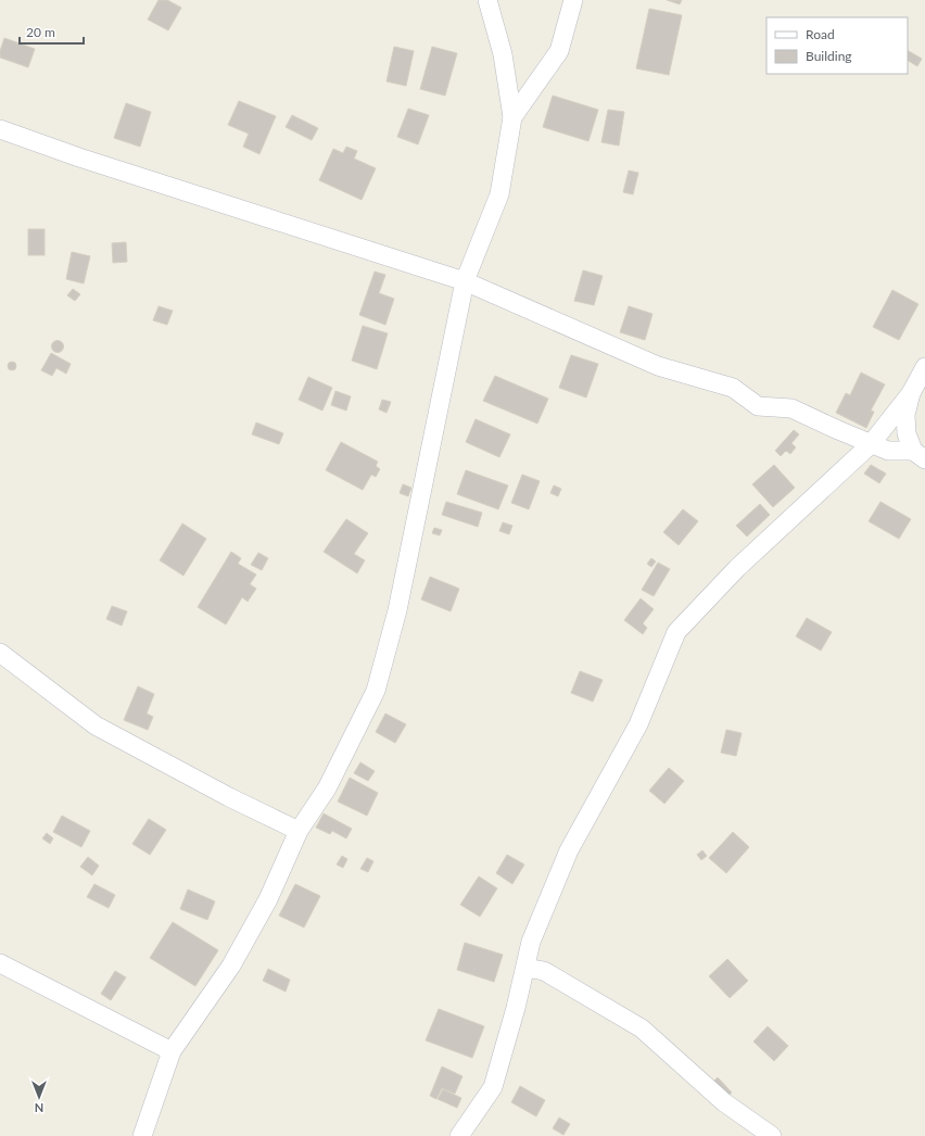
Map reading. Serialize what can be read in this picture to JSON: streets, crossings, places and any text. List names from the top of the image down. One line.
{"legend":["Road","Building"],"scale_bar":"20 m","north":"bottom"}
